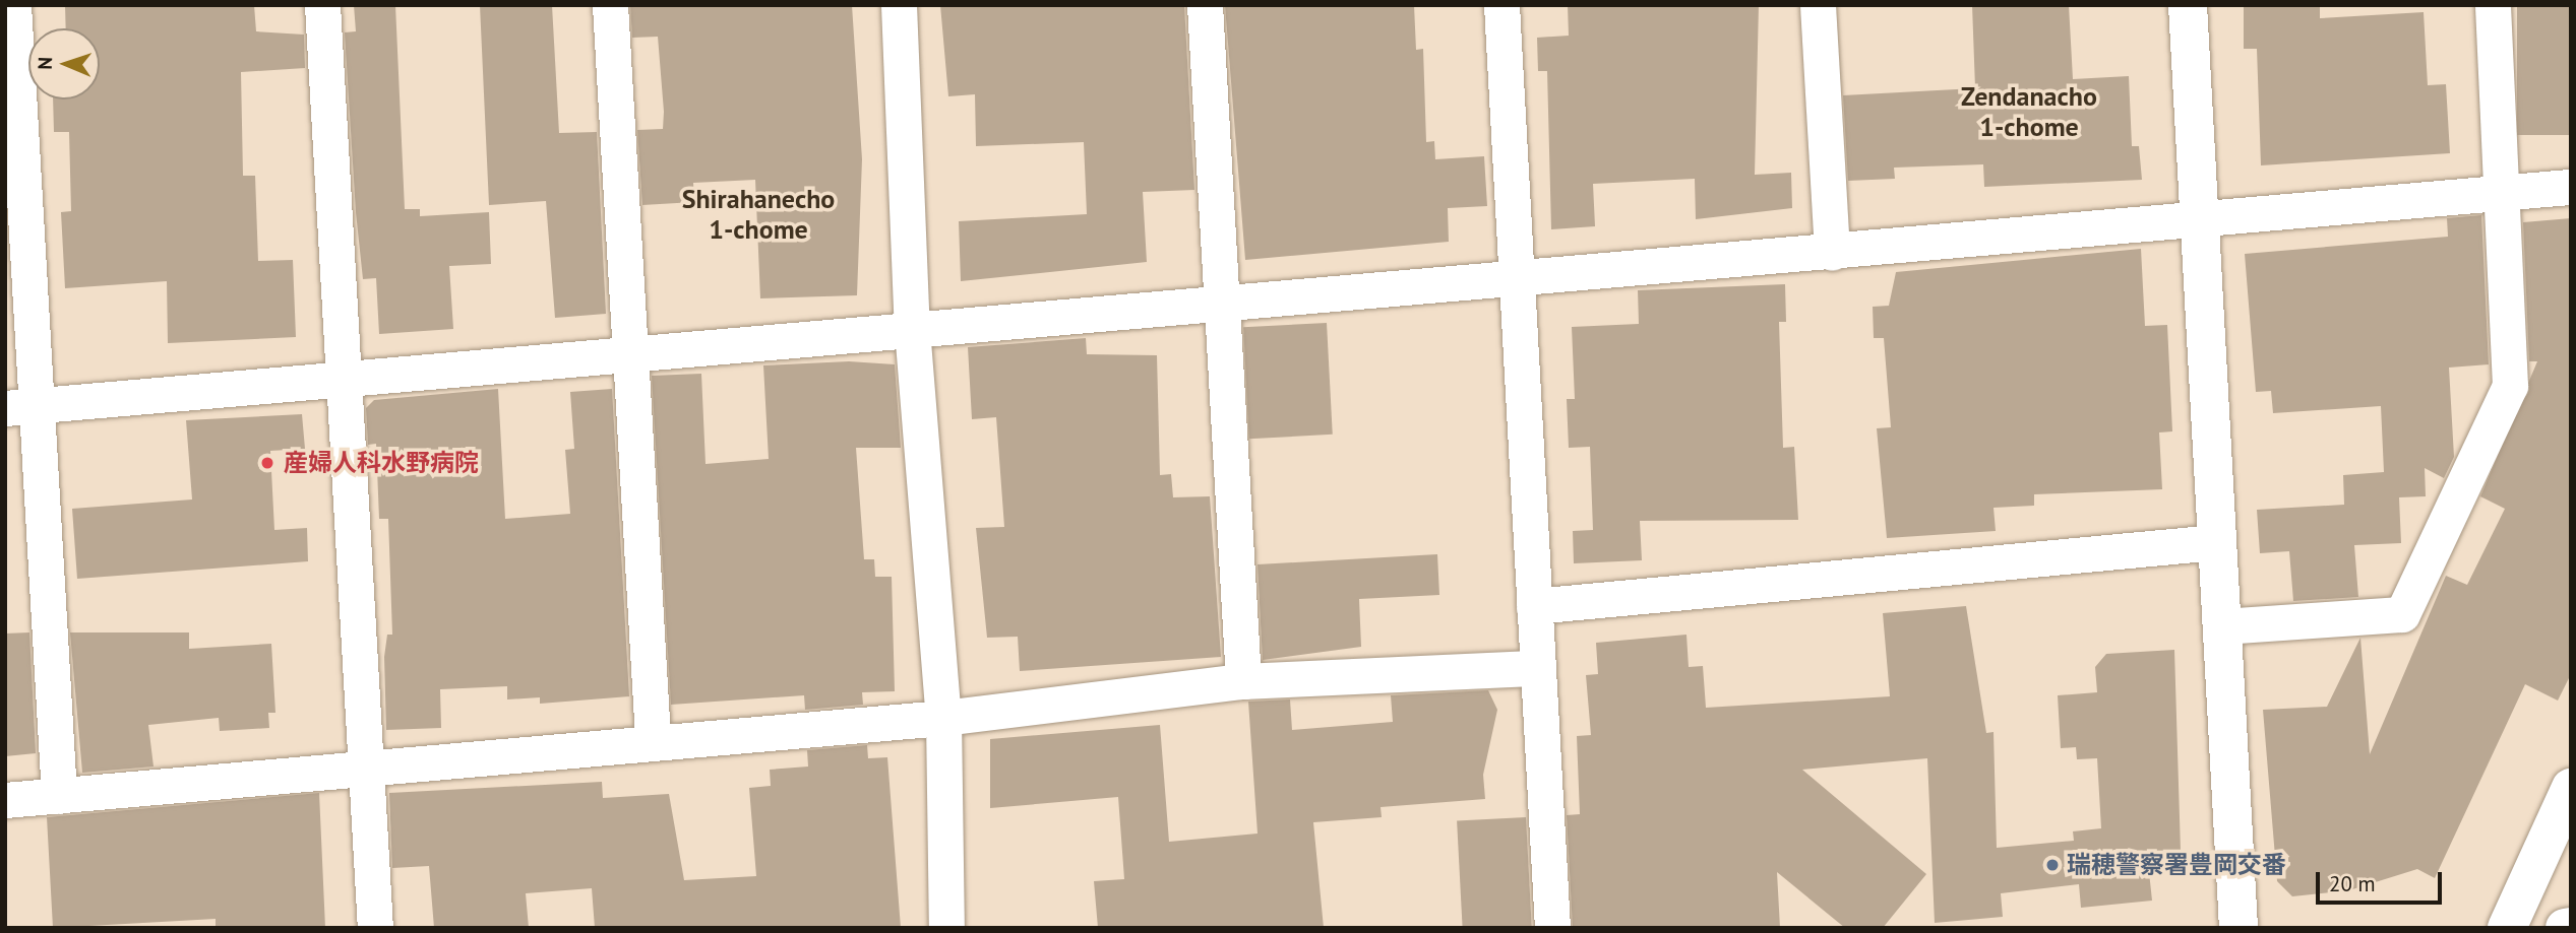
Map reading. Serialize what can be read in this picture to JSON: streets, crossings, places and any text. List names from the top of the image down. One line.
{"districts":["Zendanacho 1-chome","Shirahanecho 1-chome"],"places":["産婦人科水野病院","瑞穂警察署豊岡交番"],"scale_bar":"20 m","north":"left"}
